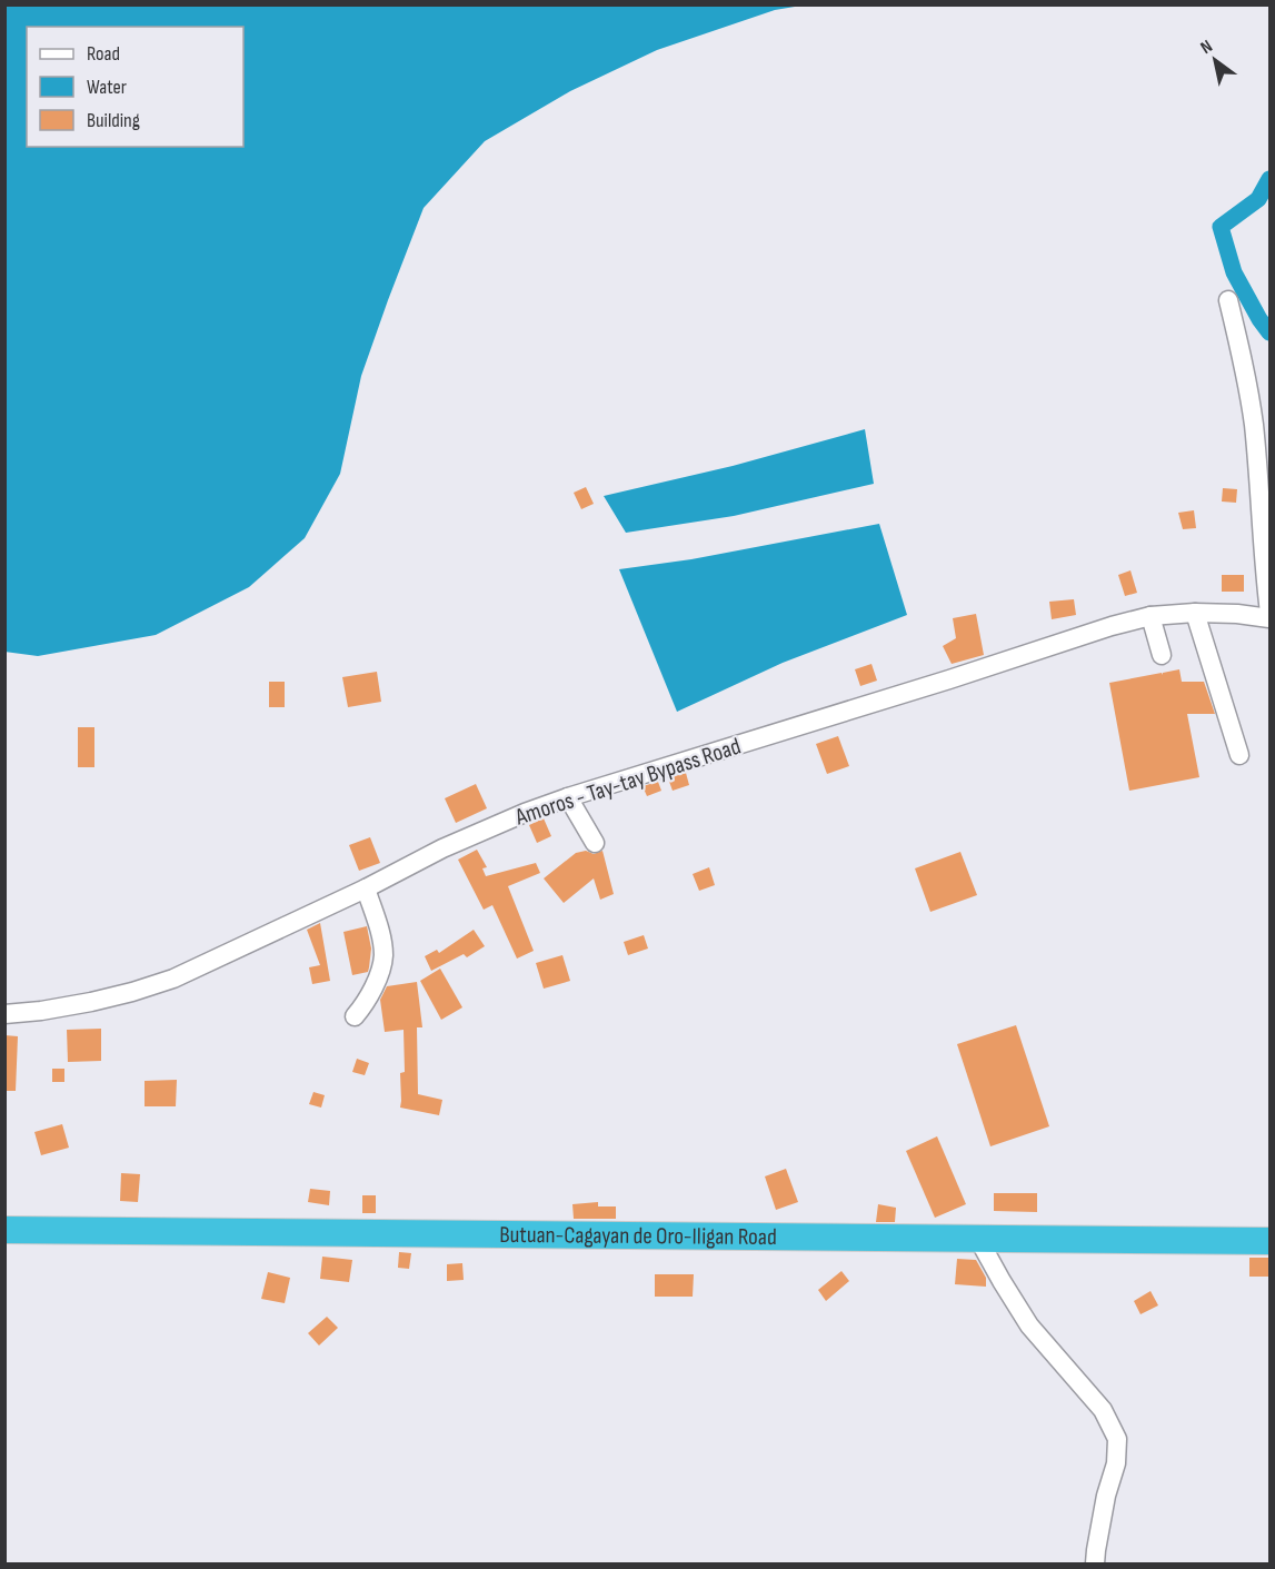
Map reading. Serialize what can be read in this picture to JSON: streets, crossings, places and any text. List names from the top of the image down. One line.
{"streets":{"highway":["Butuan-Cagayan de Oro-Iligan Road"],"street":["Amoros - Tay-tay Bypass Road"]},"legend":["Road","Water","Building"],"north":"top left"}
